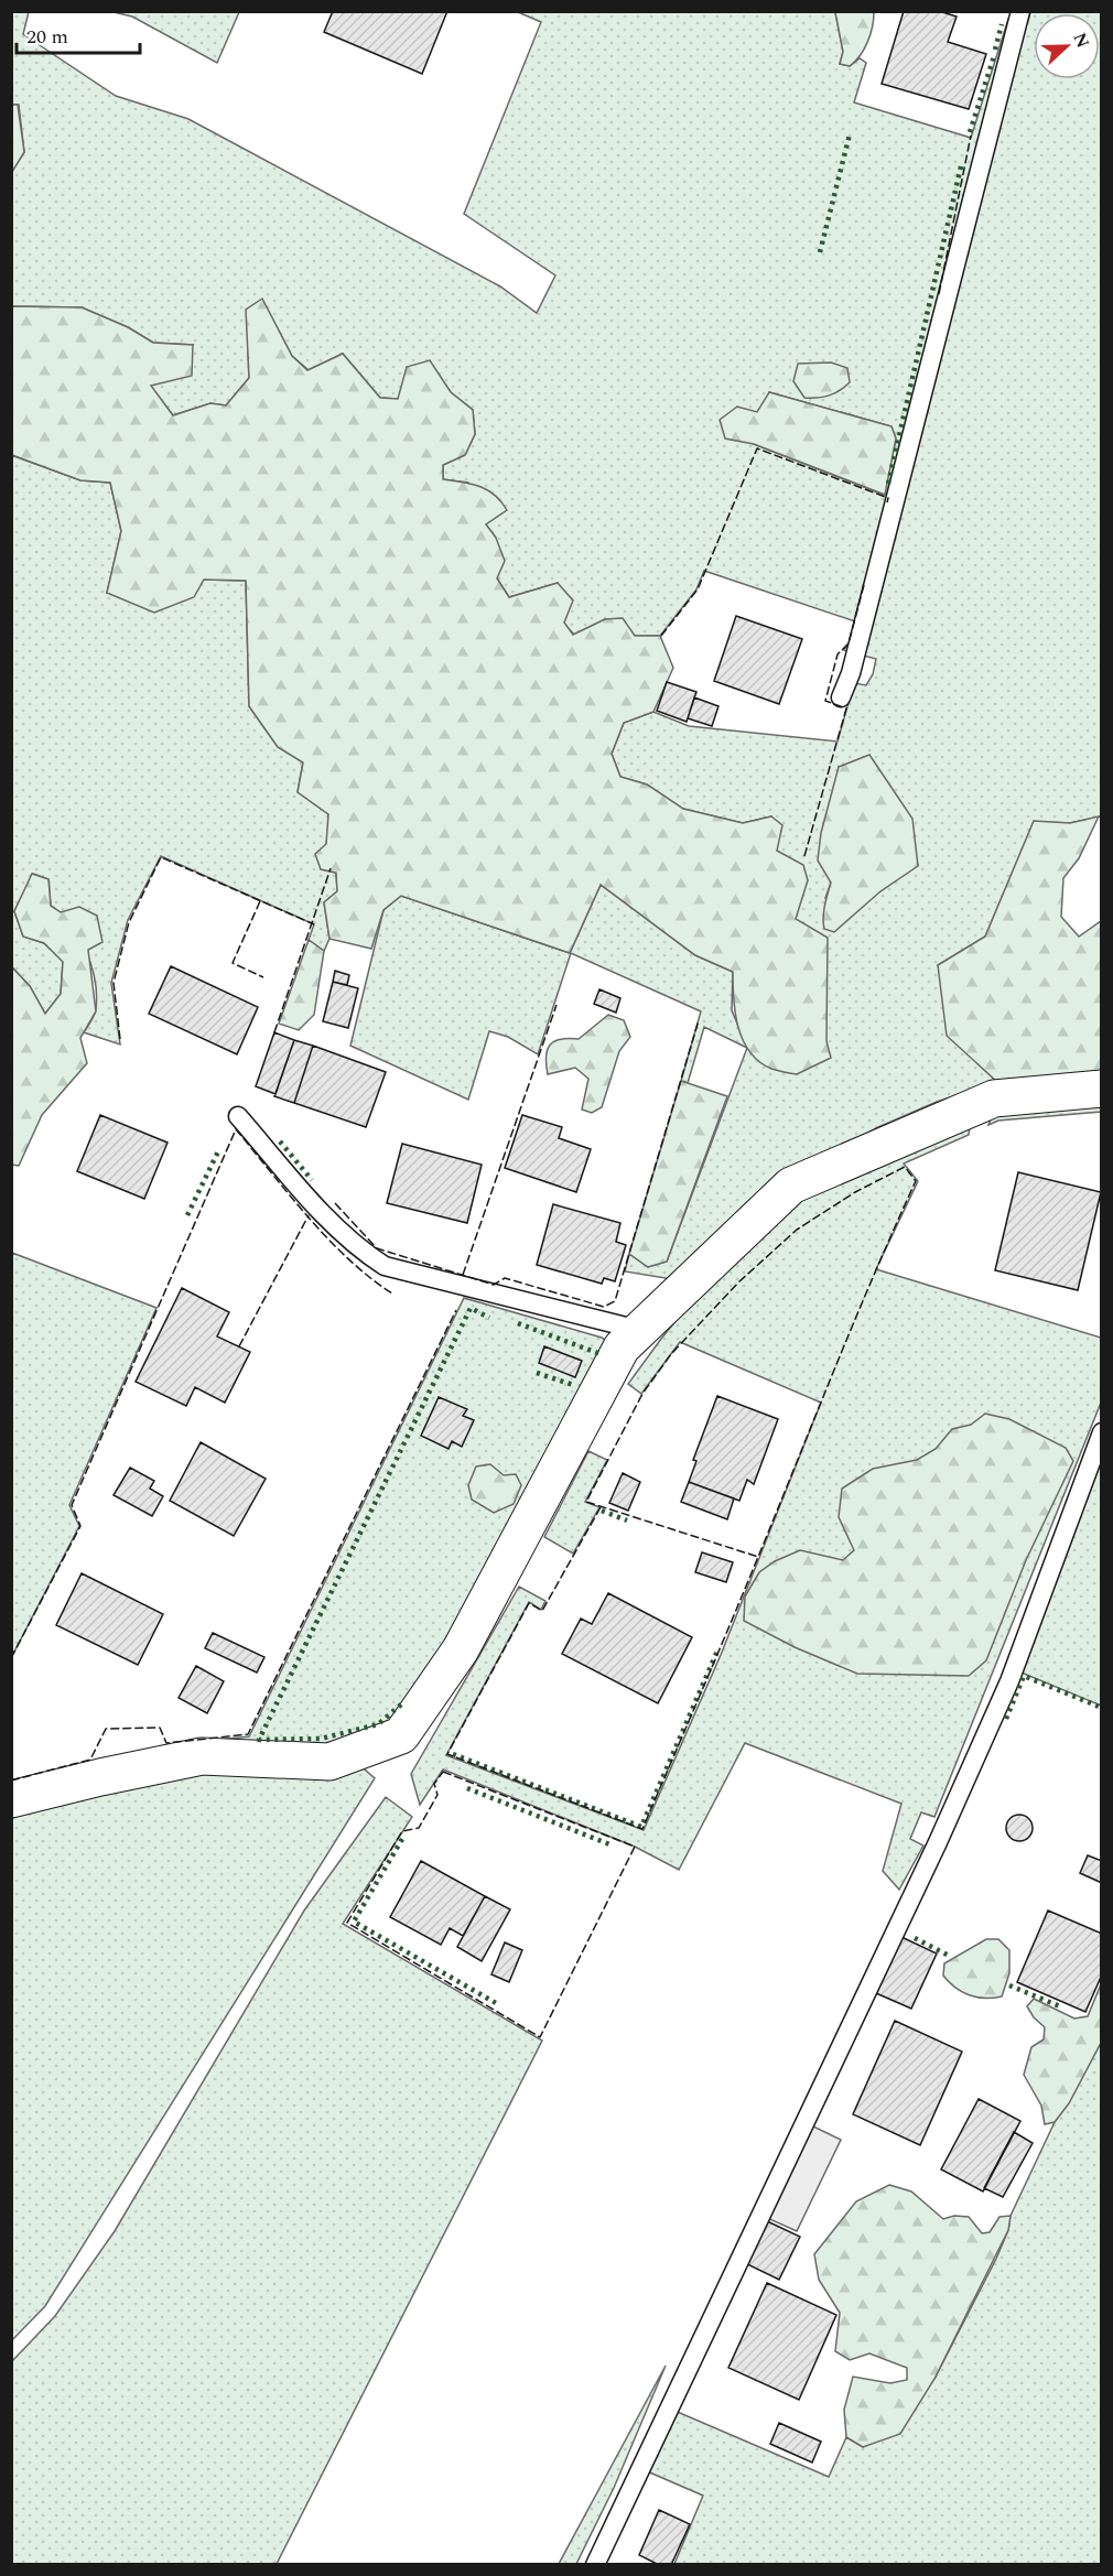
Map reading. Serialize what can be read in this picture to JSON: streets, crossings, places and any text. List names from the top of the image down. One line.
{"scale_bar":"20 m","north":"right"}
